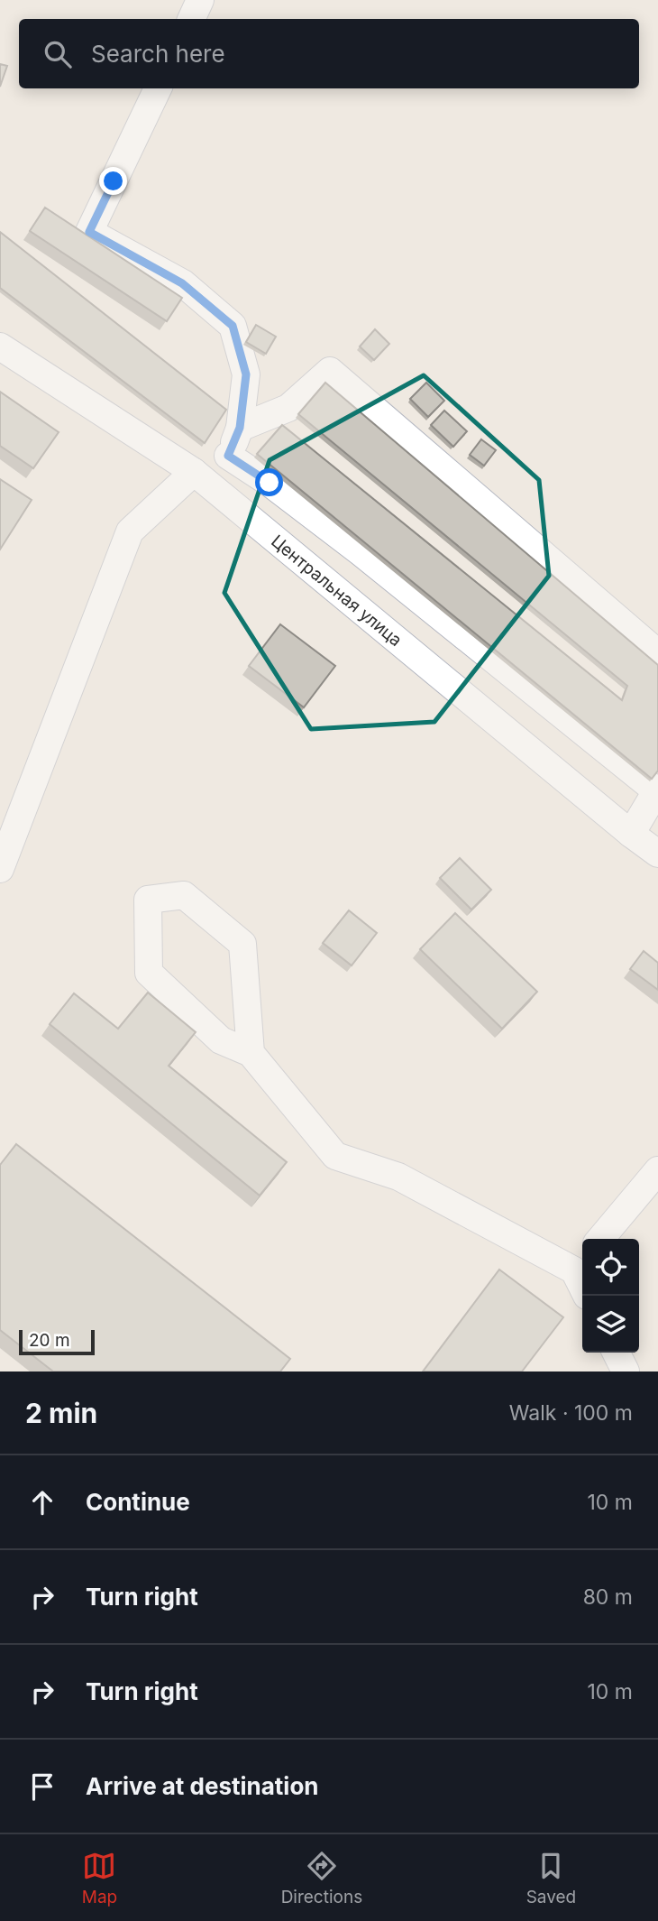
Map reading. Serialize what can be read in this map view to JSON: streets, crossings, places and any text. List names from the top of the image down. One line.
{"streets":{"street":["Центральная улица"]},"scale_bar":"20 m","page":{"search":"Search here","scale":"20 m","heading":["2 min","Walk · 100 m"],"list":[["Continue","10 m"],["Turn right","80 m"],["Turn right","10 m"],"Arrive at destination"],"nav":["Map","Directions","Saved"]}}
